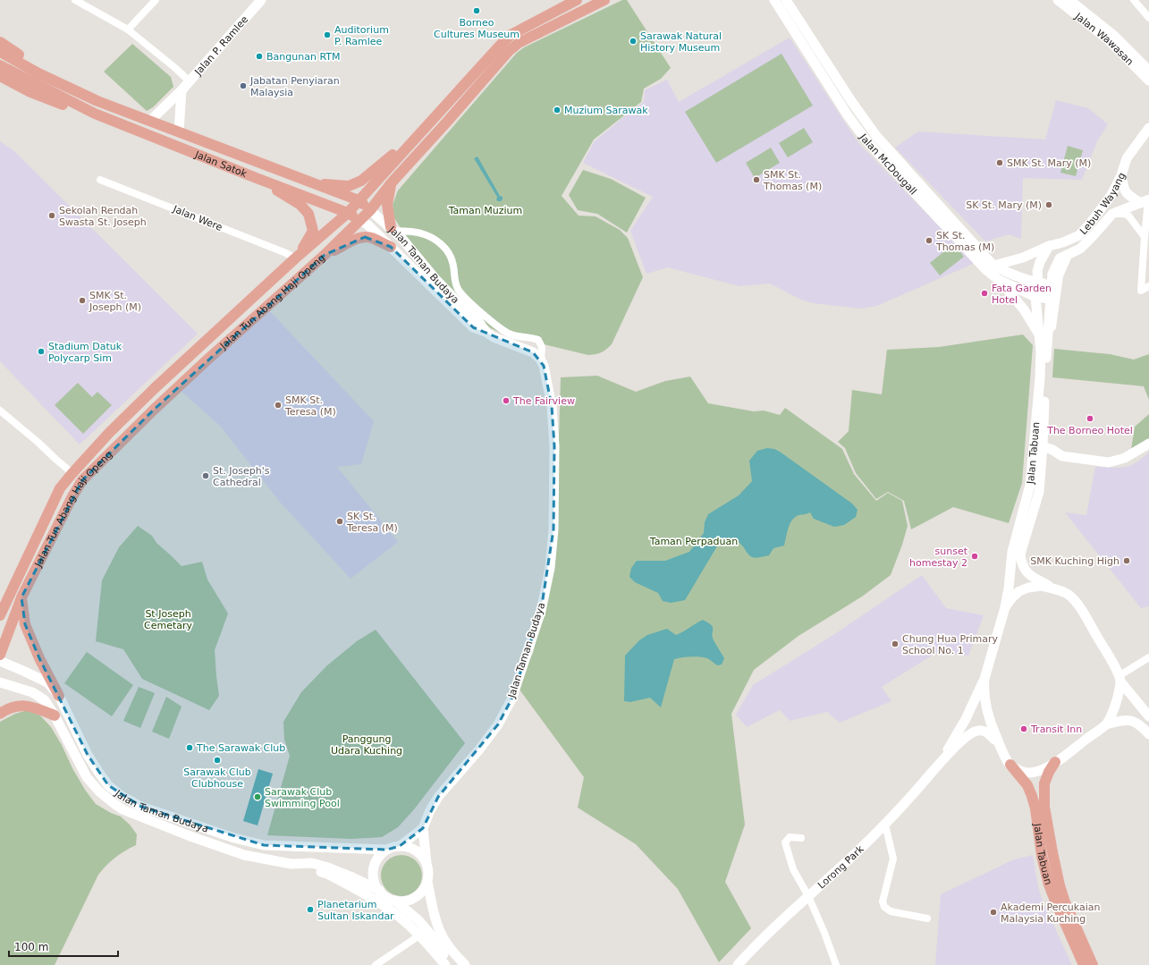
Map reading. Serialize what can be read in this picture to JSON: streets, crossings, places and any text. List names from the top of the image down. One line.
{"streets":{"main road":["Jalan Wawasan","Jalan P. Ramlee","Jalan Satok","Jalan McDougall","Lebuh Wayang","Jalan Taman Budaya","Jalan Tun Abang Haji Openg","Jalan Tabuan","Lorong Park"],"street":["Jalan Were"]},"crossings":[["Jalan P. Ramlee","Jalan Satok"],["Jalan Satok","Jalan Taman Budaya"],["Jalan Satok","Jalan Tun Abang Haji Openg"],["Jalan McDougall","Lebuh Wayang"],["Jalan McDougall","Jalan Tabuan"],["Lebuh Wayang","Jalan Tabuan"],["Jalan Were","Jalan Tun Abang Haji Openg"],["Jalan Taman Budaya","Jalan Tun Abang Haji Openg"]],"parks":["Taman Muzium","Taman Perpaduan","St Joseph Cemetary","Panggung Udara Kuching"],"places":["Borneo Cultures Museum","Auditorium P. Ramlee","Sarawak Natural History Museum","Bangunan RTM","Jabatan Penyiaran Malaysia","Muzium Sarawak","SMK St. Mary (M)","SMK St. Thomas (M)","SK St. Mary (M)","Sekolah Rendah Swasta St. Joseph","SK St. Thomas (M)","Fata Garden Hotel","SMK St. Joseph (M)","Stadium Datuk Polycarp Sim","The Fairview","SMK St. Teresa (M)","The Borneo Hotel","St. Joseph's Cathedral","SK St. Teresa (M)","sunset homestay 2","SMK Kuching High","Chung Hua Primary School No. 1","Transit Inn","The Sarawak Club","Sarawak Club Clubhouse","Sarawak Club Swimming Pool","Planetarium Sultan Iskandar","Akademi Percukaian Malaysia Kuching"],"scale_bar":"100 m"}
